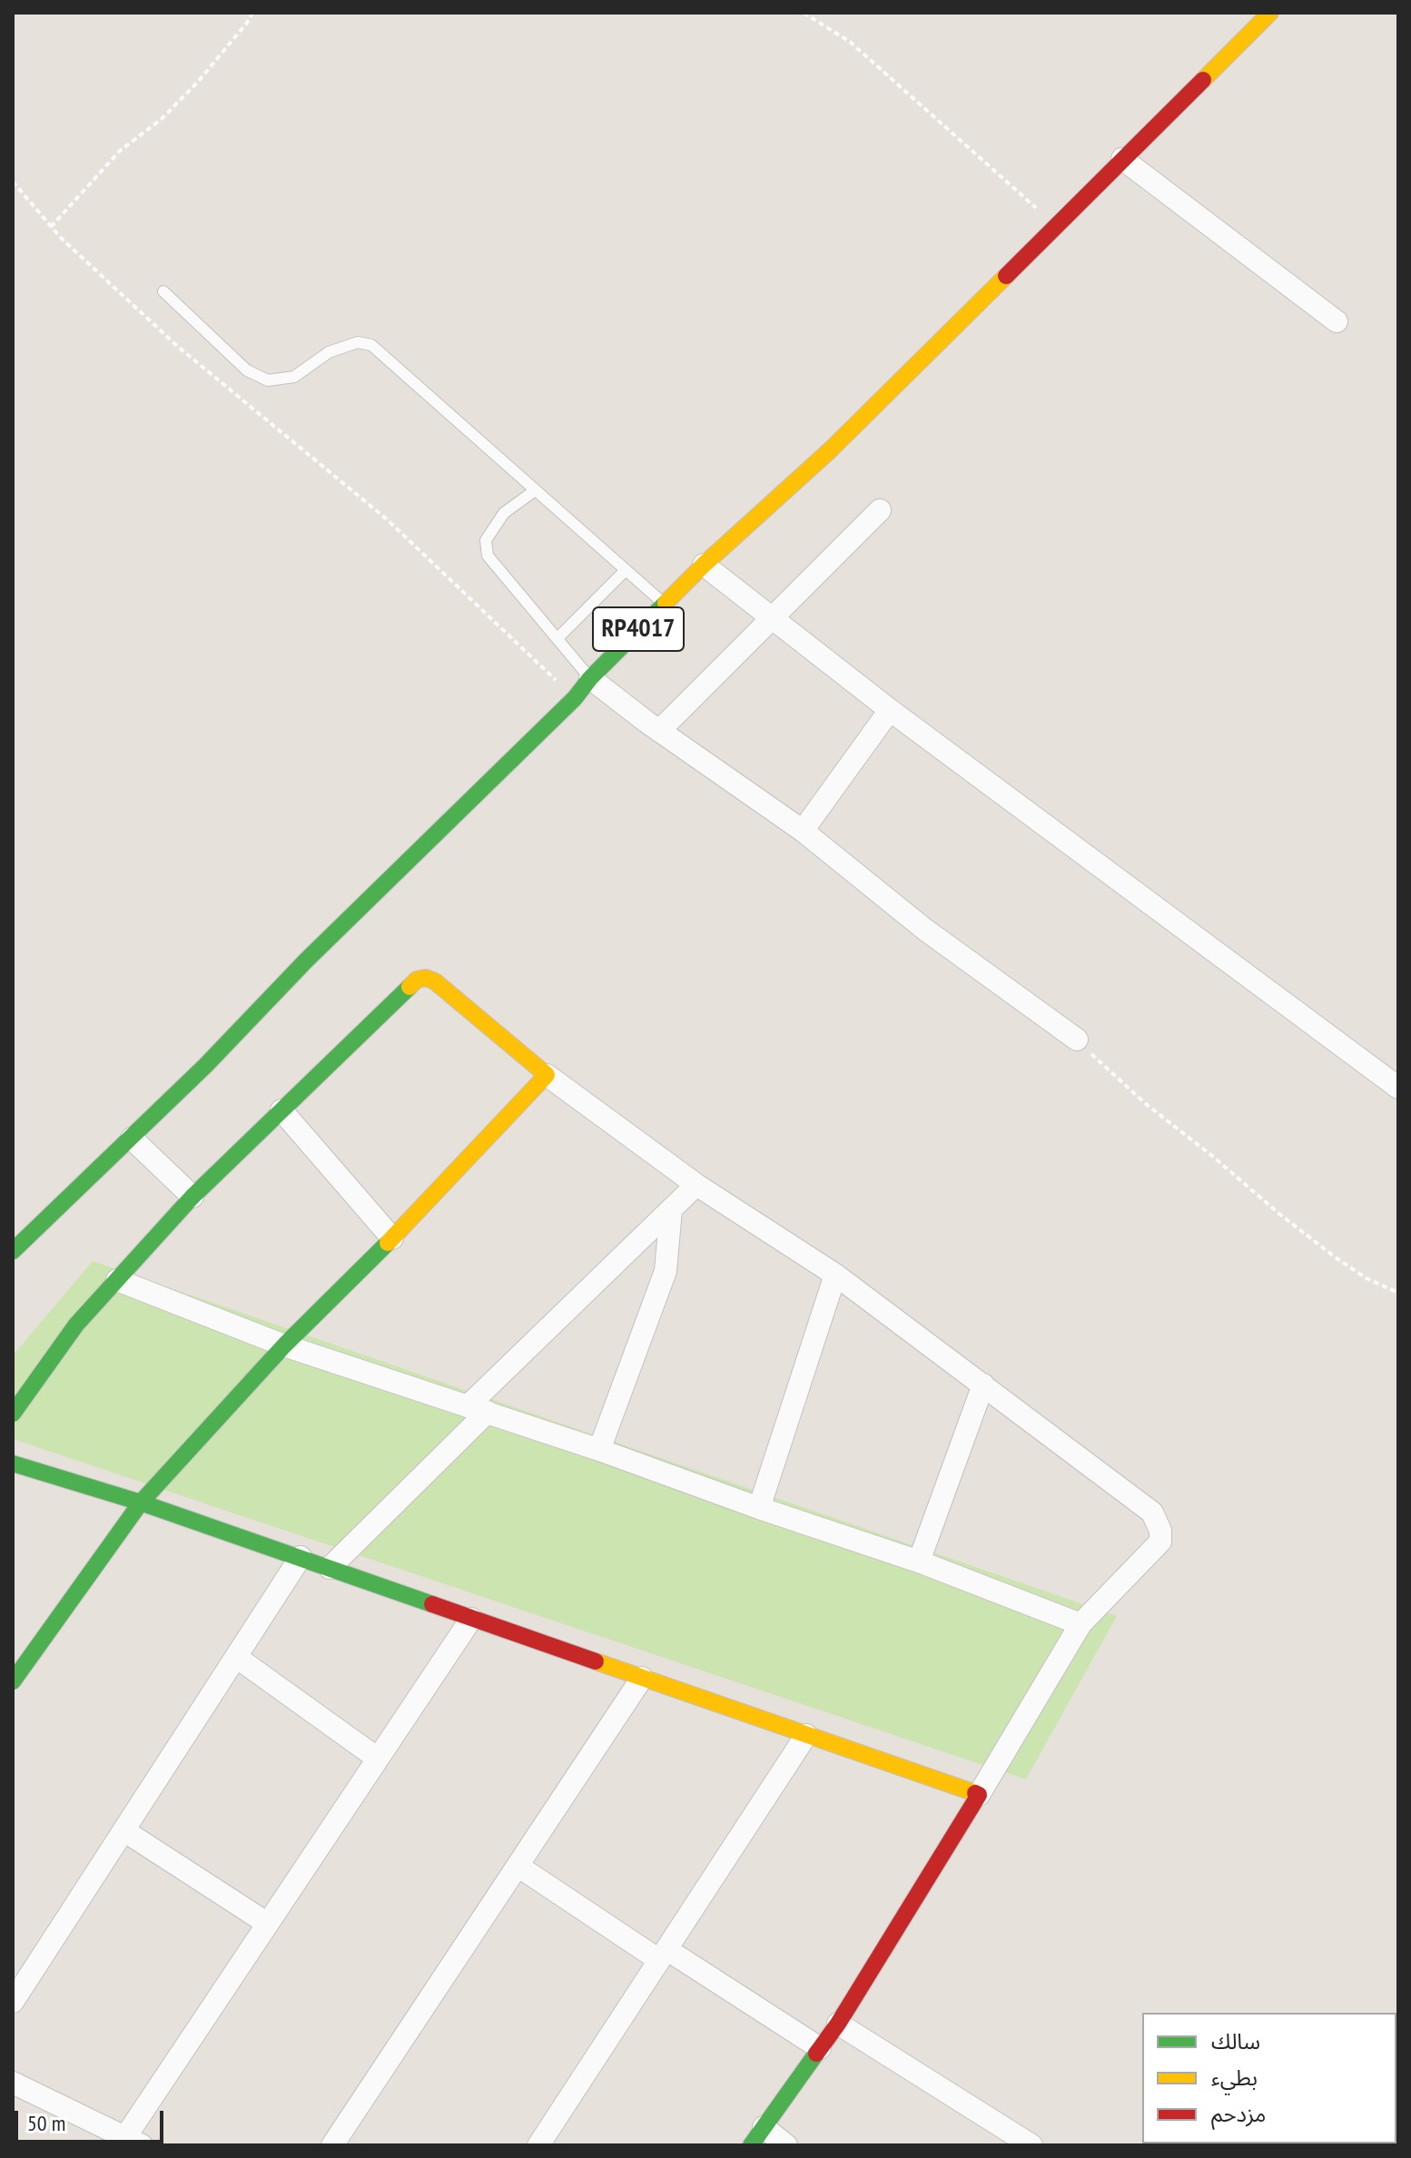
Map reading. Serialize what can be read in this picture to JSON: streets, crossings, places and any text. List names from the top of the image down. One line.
{"streets":{"street":["RP4017"]},"legend":["سالك","بطيء","مزدحم"],"scale_bar":"50 m"}
